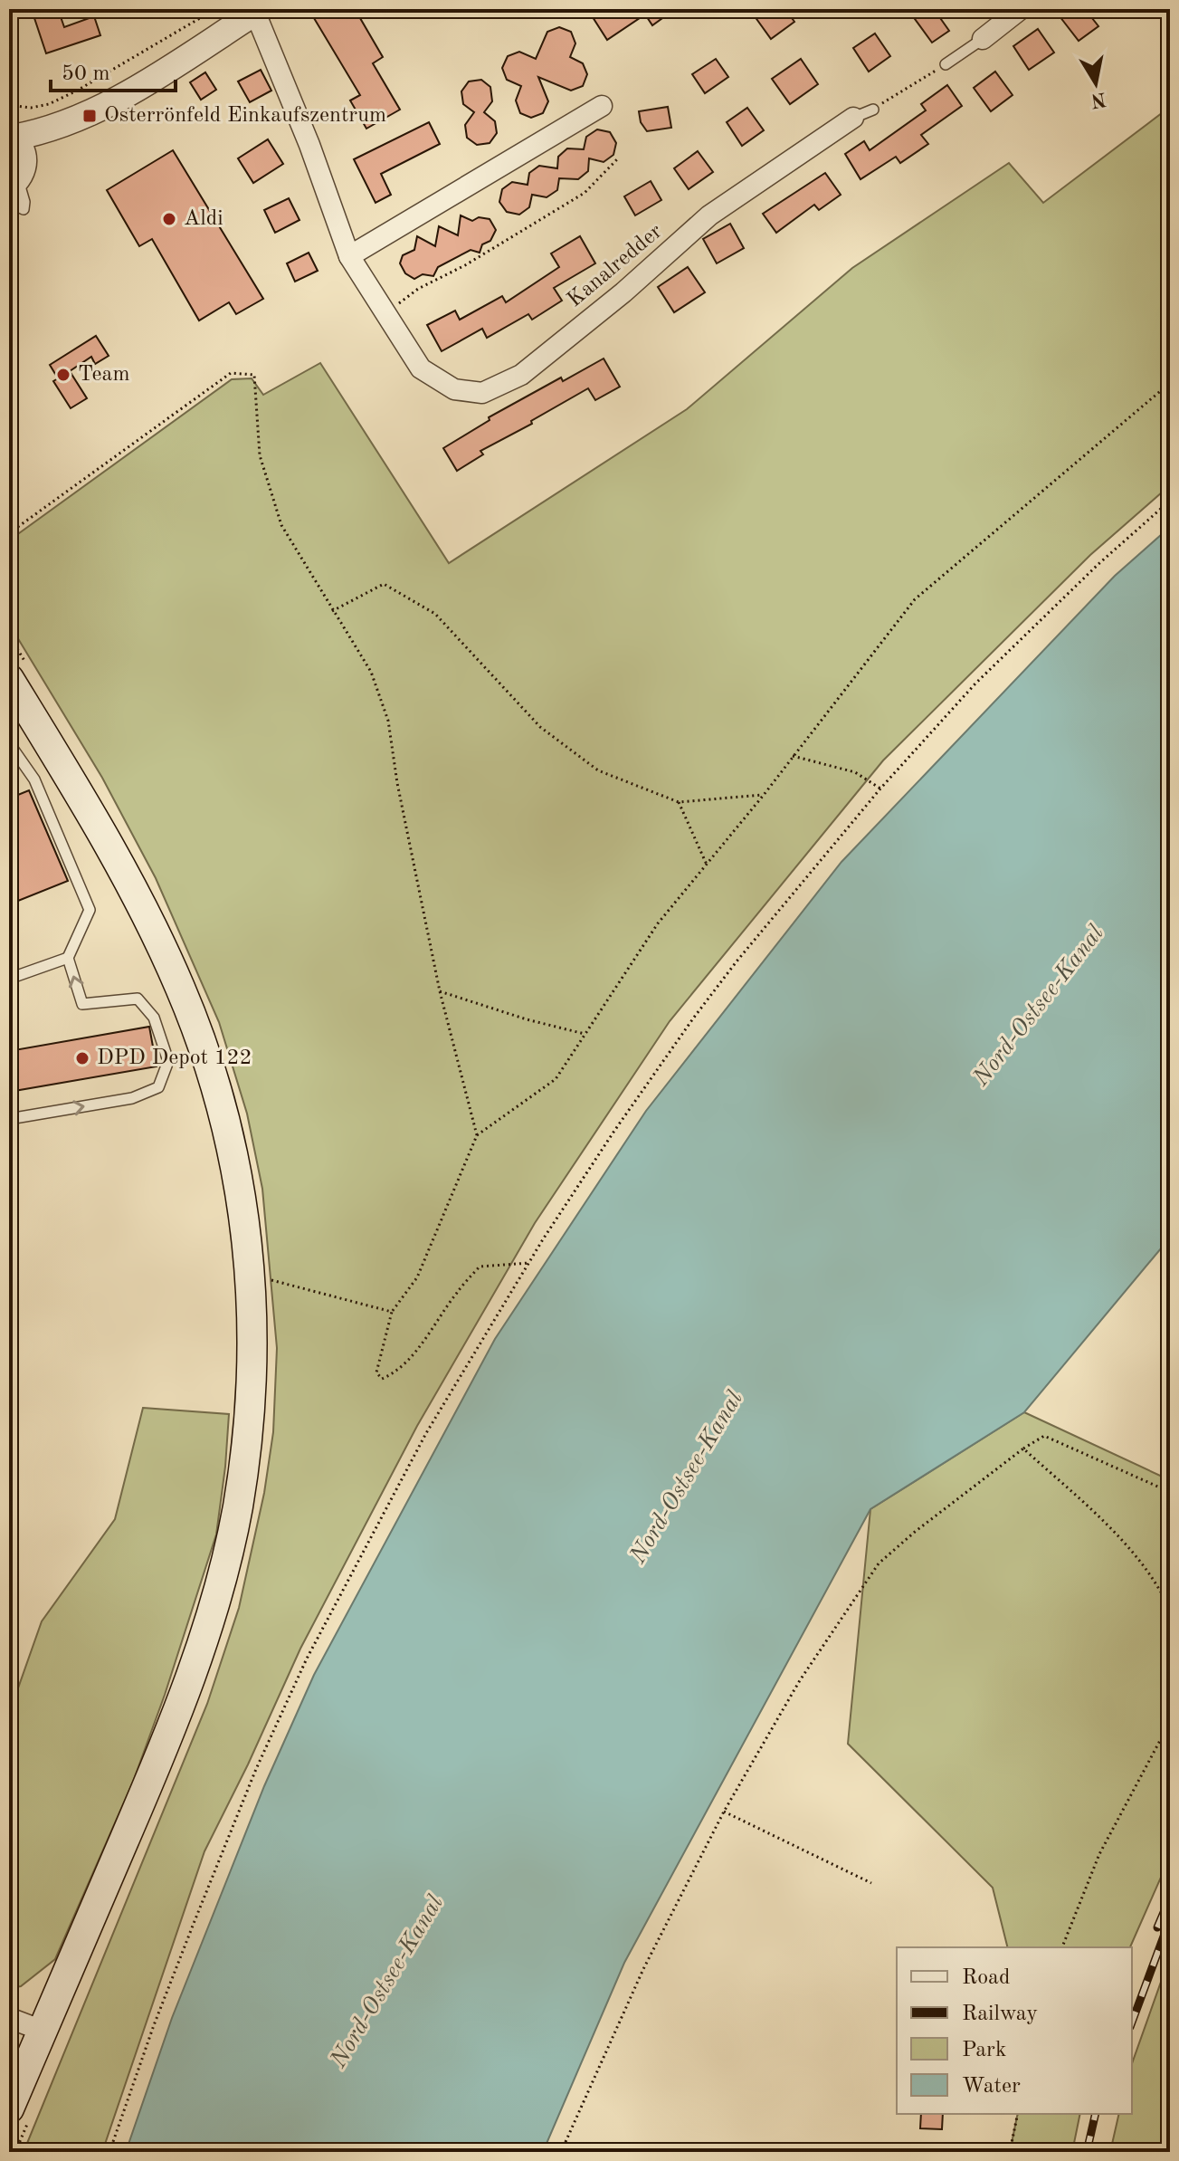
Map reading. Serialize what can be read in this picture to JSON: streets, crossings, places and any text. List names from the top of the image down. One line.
{"streets":{"street":["Kanalredder"]},"water":["Nord-Ostsee-Kanal"],"places":{"transit":["Osterrönfeld Einkaufszentrum"],"other":["Aldi","Team","DPD Depot 122"]},"legend":["Road","Railway","Park","Water"],"scale_bar":"50 m","north":"bottom"}
